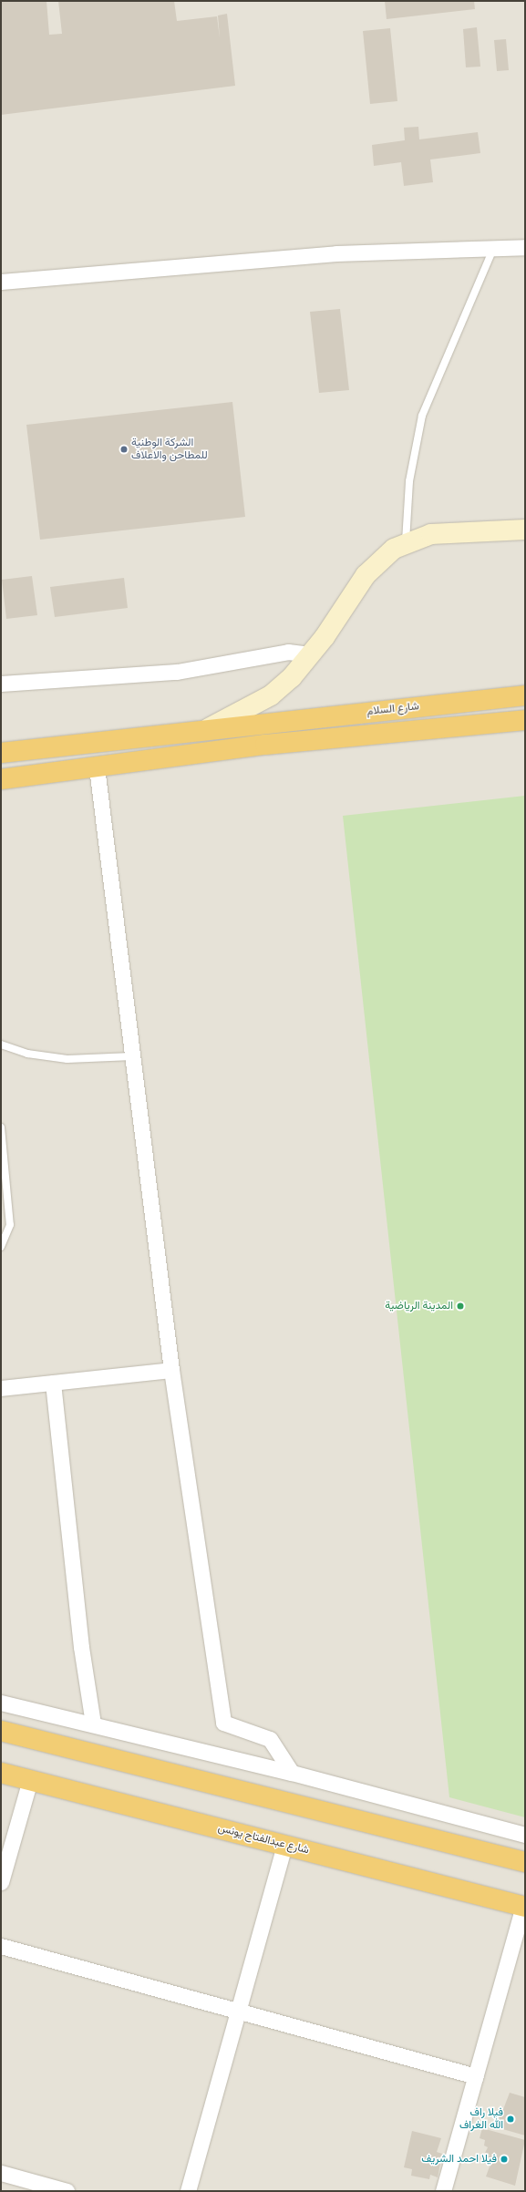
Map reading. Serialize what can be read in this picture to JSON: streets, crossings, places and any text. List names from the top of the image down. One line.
{"streets":{"highway":["شارع السلام","شارع عبدالفتاح يونس"]},"places":["الشركة الوطنية للمطاحن والاعلاف","المدينة الرياضية","فيلا راف الله الغراف","فيلا احمد الشريف"]}
